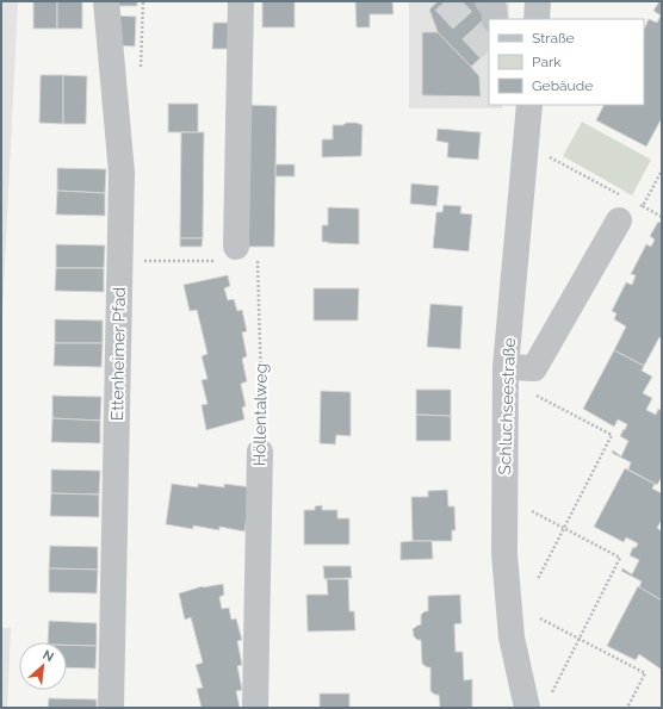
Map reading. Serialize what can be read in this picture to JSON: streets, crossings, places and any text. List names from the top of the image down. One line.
{"streets":{"street":["Ettenheimer Pfad","Schluchseestraße","Höllentalweg"]},"legend":["Straße","Park","Gebäude"],"north":"top right"}
